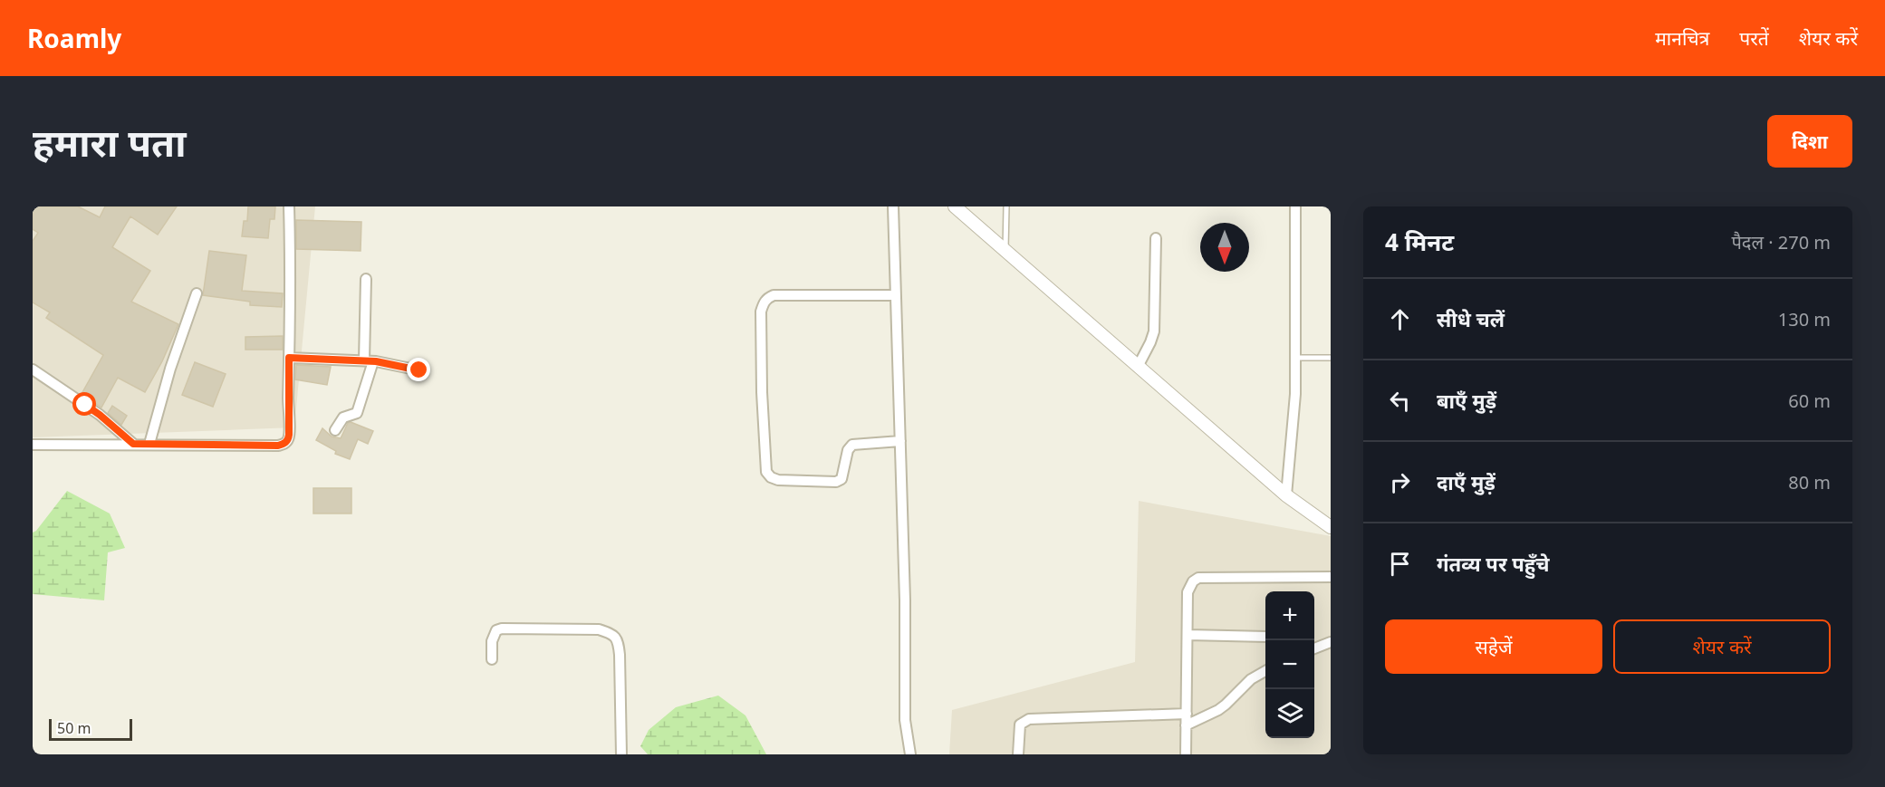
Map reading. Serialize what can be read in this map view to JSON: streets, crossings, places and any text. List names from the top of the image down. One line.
{"scale_bar":"50 m","north":"bottom","page":{"header":"Roamly","nav":["मानचित्र","परतें","शेयर करें"],"buttons":["दिशा",["सहेजें","शेयर करें"]],"title":"हमारा पता","heading":["4 मिनट","पैदल · 270 m"],"list":[["सीधे चलें","130 m"],["बाएँ मुड़ें","60 m"],["दाएँ मुड़ें","80 m"],"गंतव्य पर पहुँचे"],"map_buttons":["+","−"],"scale":"50 m"}}
